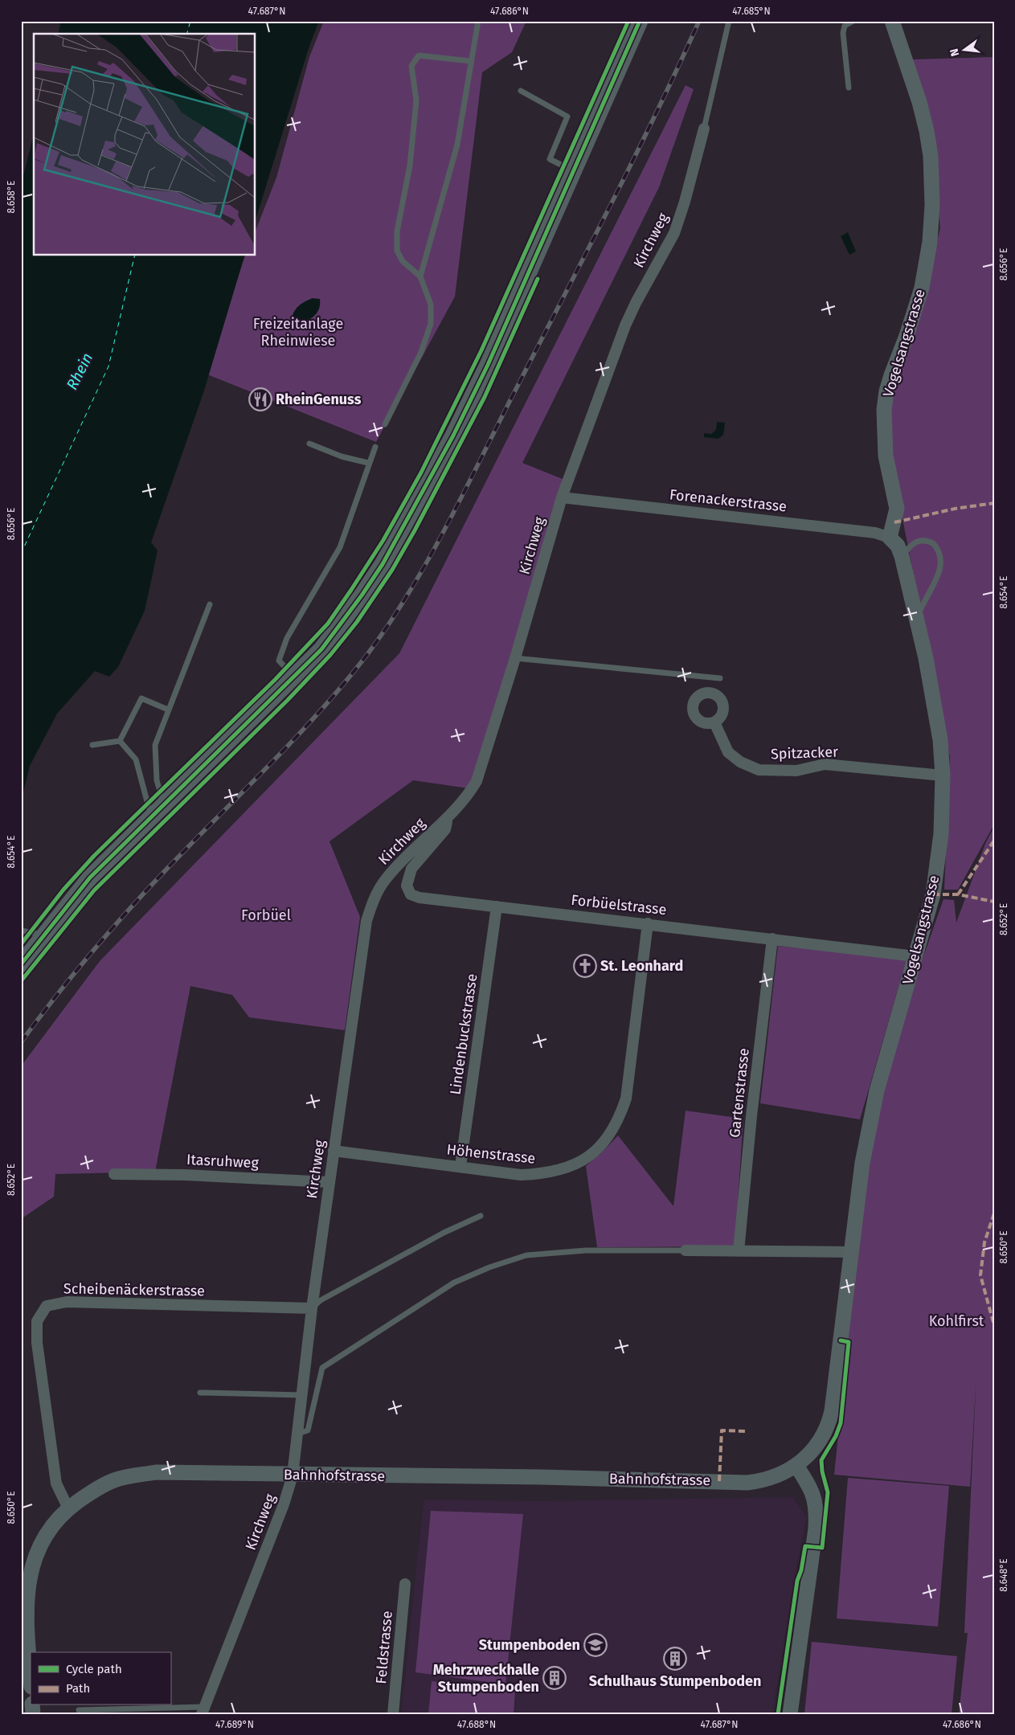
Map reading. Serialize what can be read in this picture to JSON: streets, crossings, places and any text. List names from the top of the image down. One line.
{"streets":{"street":["Kirchweg","Vogelsangstrasse","Forenackerstrasse","Spitzacker","Forbüelstrasse","Lindenbuckstrasse","Gartenstrasse","Höhenstrasse","Itasruhweg","Scheibenäckerstrasse","Bahnhofstrasse","Feldstrasse"]},"crossings":[["Kirchweg","Forenackerstrasse"],["Kirchweg","Forbüelstrasse"],["Kirchweg","Höhenstrasse"],["Kirchweg","Itasruhweg"],["Kirchweg","Scheibenäckerstrasse"],["Kirchweg","Bahnhofstrasse"],["Vogelsangstrasse","Forenackerstrasse"],["Vogelsangstrasse","Spitzacker"],["Vogelsangstrasse","Forbüelstrasse"],["Vogelsangstrasse","Bahnhofstrasse"],["Forbüelstrasse","Lindenbuckstrasse"],["Forbüelstrasse","Gartenstrasse"],["Forbüelstrasse","Höhenstrasse"],["Lindenbuckstrasse","Höhenstrasse"],["Scheibenäckerstrasse","Bahnhofstrasse"]],"water":["Rhein"],"parks":["Freizeitanlage Rheinwiese","Forbüel","Kohlfirst"],"places":{"restaurant":["RheinGenuss"],"church":["St. Leonhard"],"school or university":["Stumpenboden"],"building":["Schulhaus Stumpenboden","Mehrzweckhalle Stumpenboden"]},"legend":["Cycle path","Path"],"north":"left","coordinates":["47.687°N","47.686°N","47.685°N","8.658°E","8.656°E","8.654°E","8.652°E","8.650°E","8.648°E","47.689°N","47.688°N"]}
